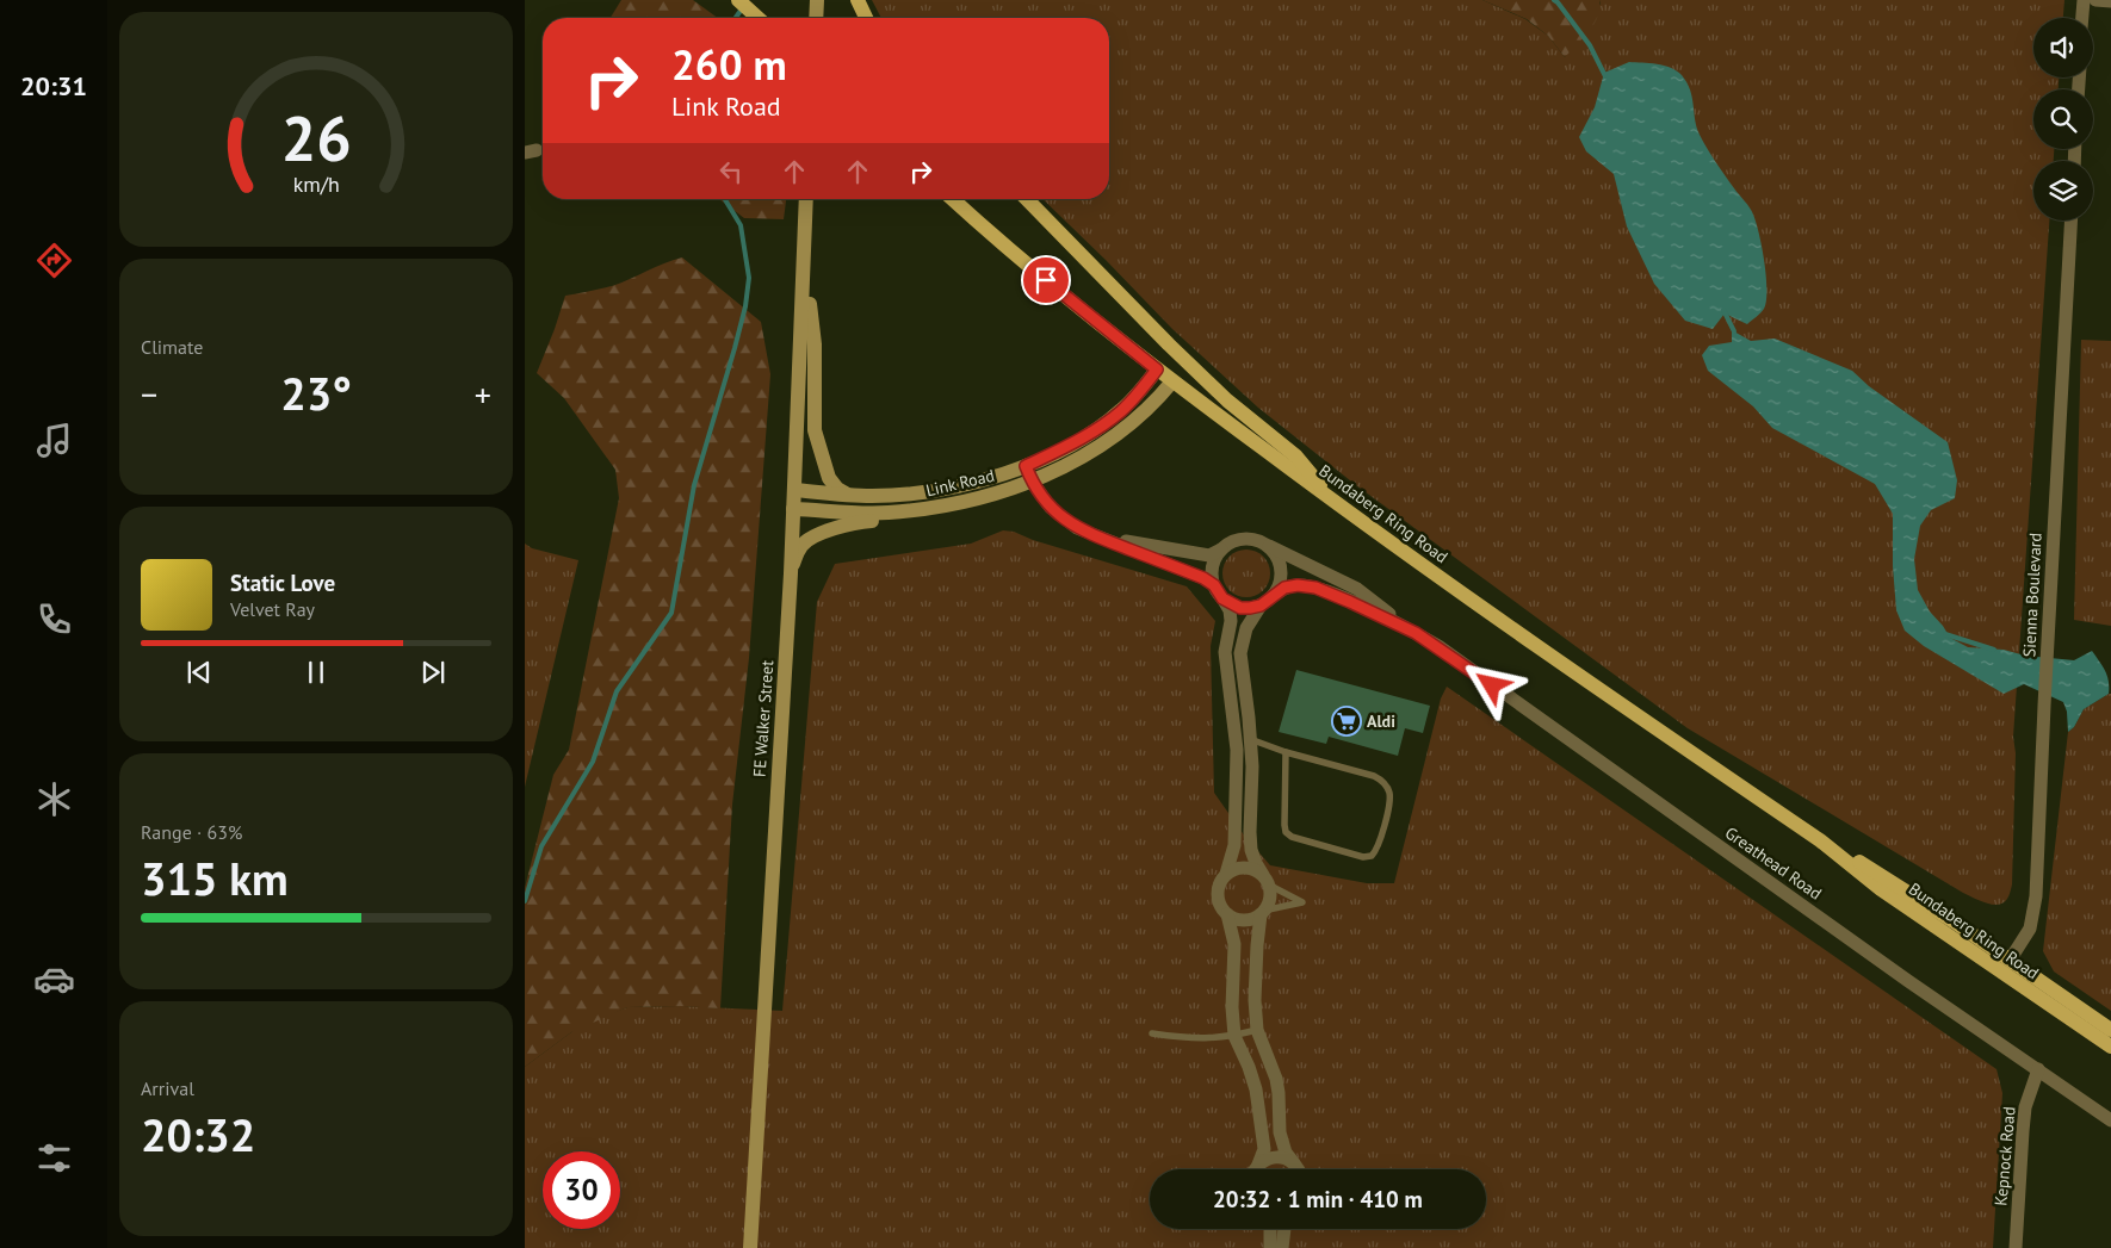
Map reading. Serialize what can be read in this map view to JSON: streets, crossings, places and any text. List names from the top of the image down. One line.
{"streets":{"main road":["Link Road","Bundaberg Ring Road","FE Walker Street"],"street":["Sienna Boulevard","Greathead Road","Kepnock Road"]},"crossings":[["Link Road","Bundaberg Ring Road"],["Link Road","FE Walker Street"],["Bundaberg Ring Road","Sienna Boulevard"],["Greathead Road","Kepnock Road"]],"places":{"supermarket":["Aldi"]},"page":{"tabs":"20:31","turn":["260 m","Link Road"],"tile":["Climate",["Range · 63%","315 km"],["Arrival","20:32"]],"heat":["−","23°","+"],"song":["Static Love","Velvet Ray"],"limit":"30","trip":"20:32 · 1 min · 410 m","gauge":["26","km/h"]}}
